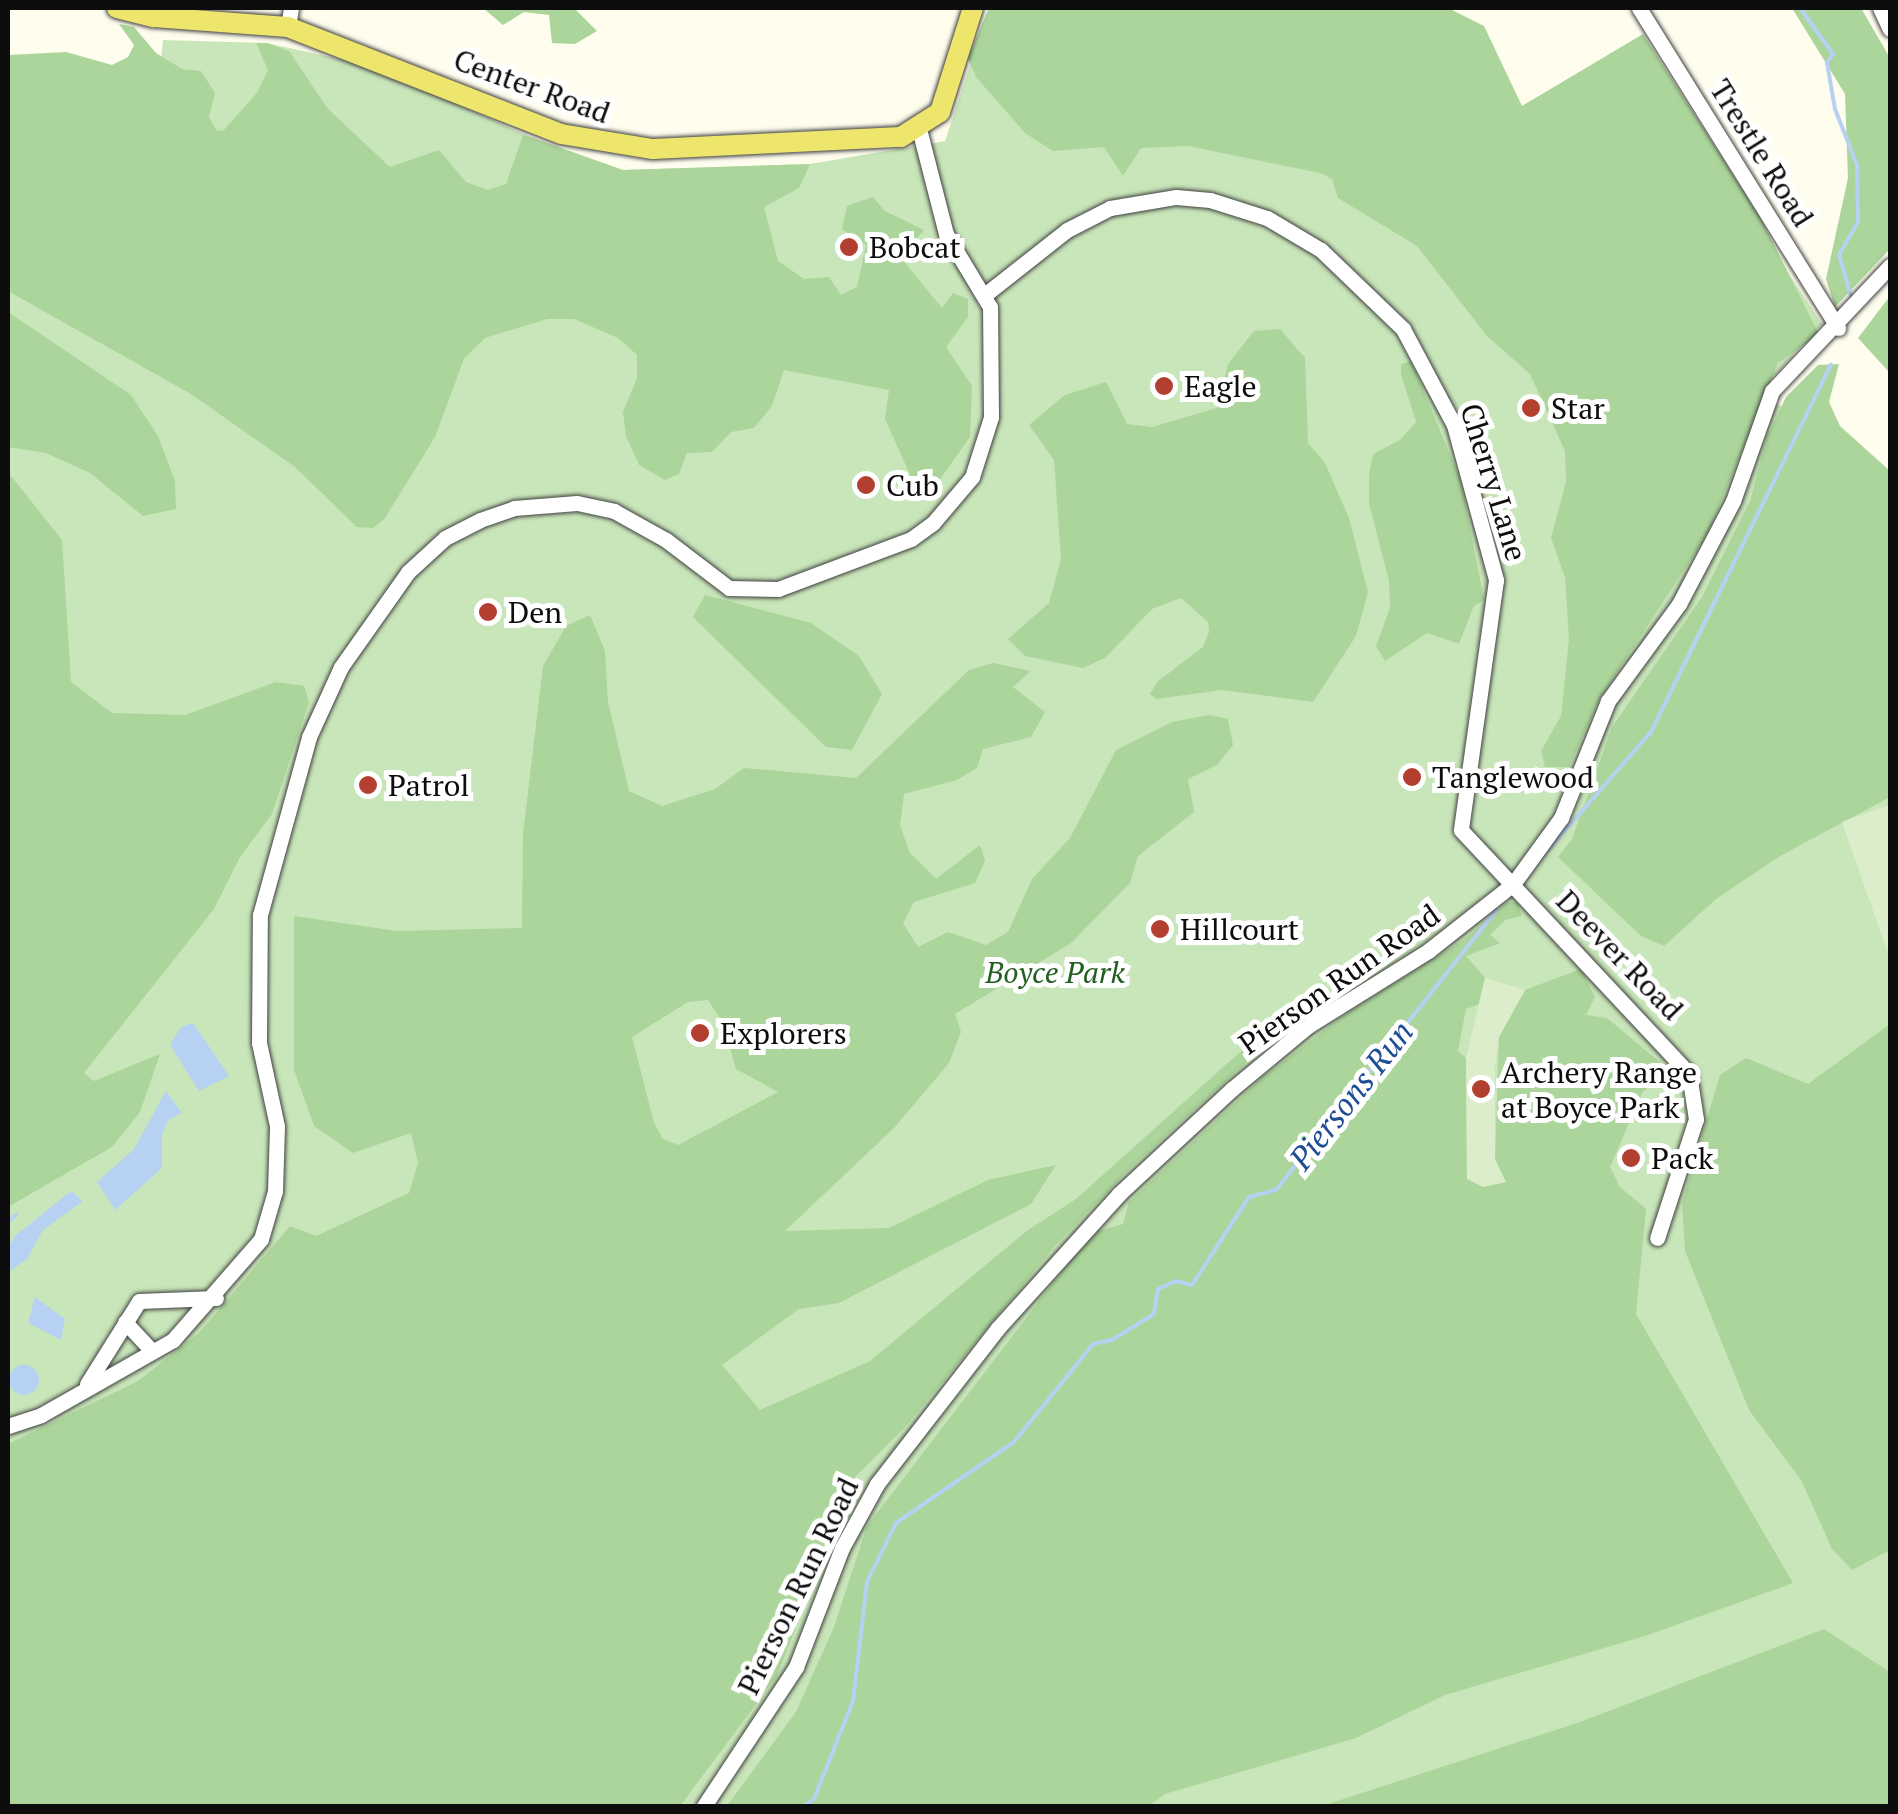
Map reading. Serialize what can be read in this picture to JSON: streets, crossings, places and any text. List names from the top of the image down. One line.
{"streets":{"main road":["Center Road"],"street":["Trestle Road","Cherry Lane","Deever Road","Pierson Run Road"]},"crossings":[["Trestle Road","Pierson Run Road"],["Cherry Lane","Deever Road"],["Cherry Lane","Pierson Run Road"],["Deever Road","Pierson Run Road"]],"water":["Piersons Run"],"parks":["Boyce Park"],"places":["Bobcat","Eagle","Star","Cub","Den","Tanglewood","Patrol","Hillcourt","Explorers","Archery Range at Boyce Park","Pack"]}
